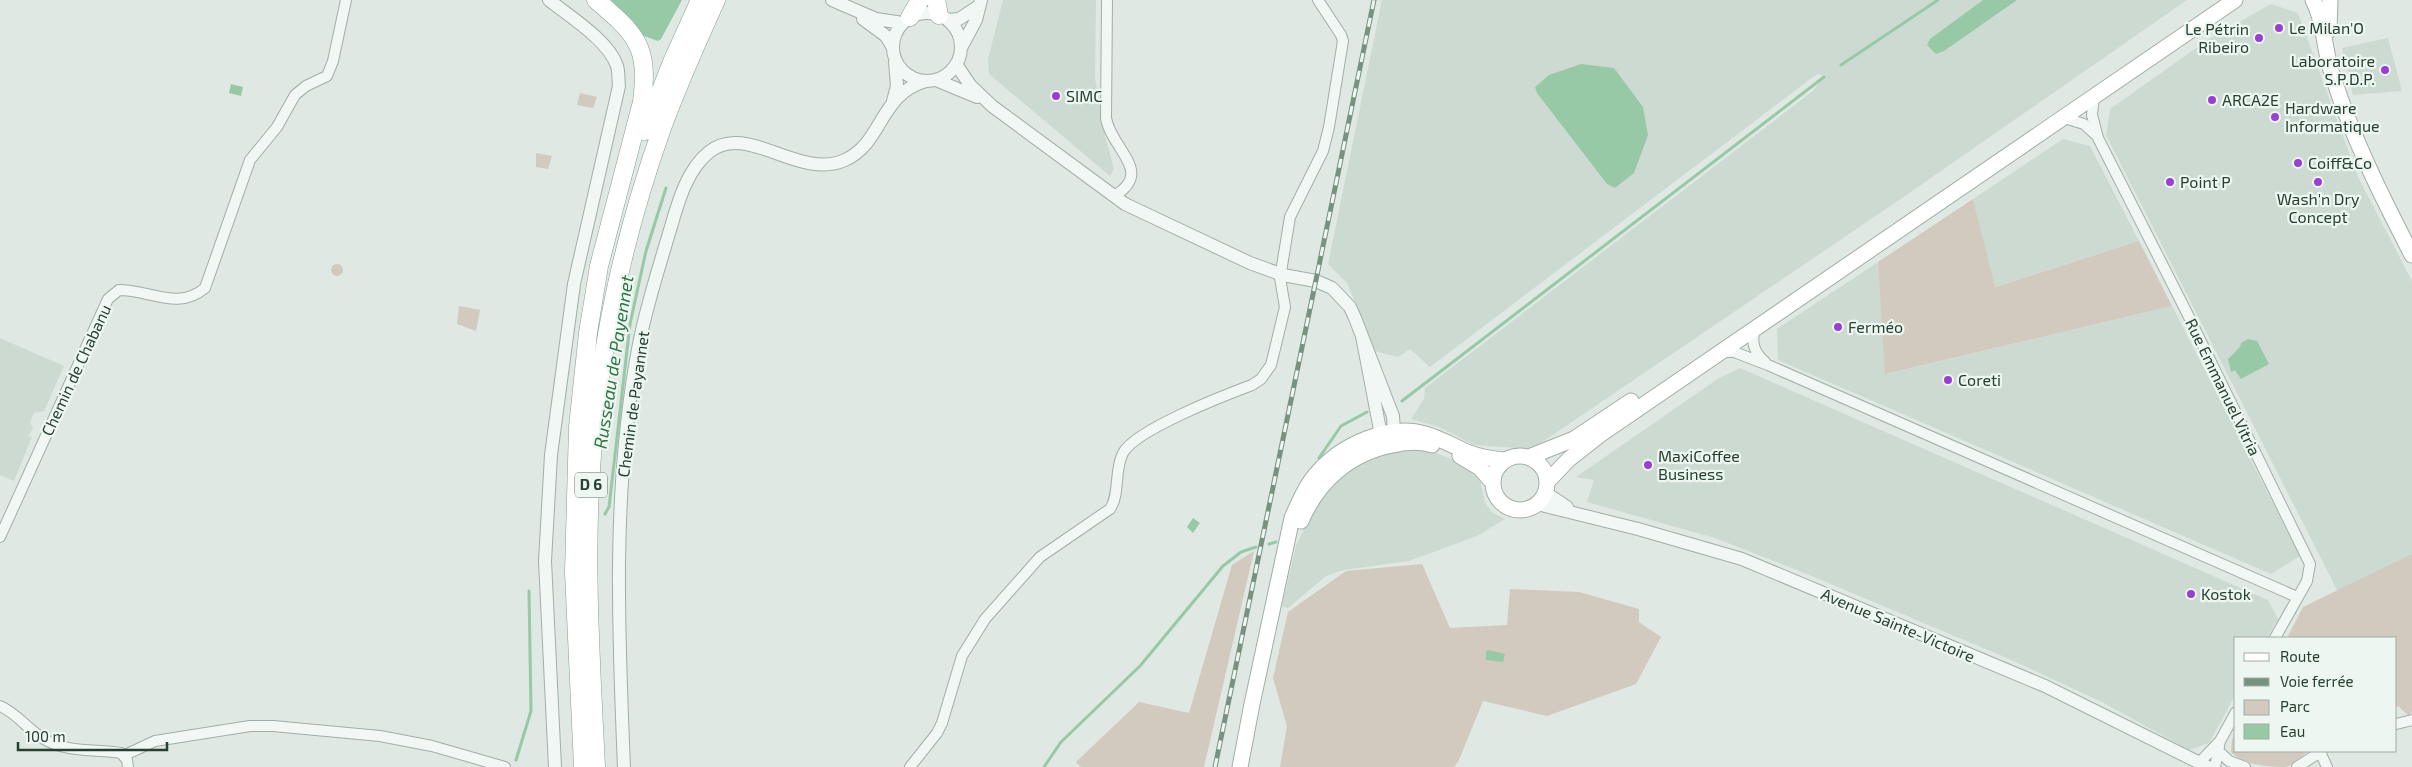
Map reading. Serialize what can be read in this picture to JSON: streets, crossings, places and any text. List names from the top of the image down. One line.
{"streets":{"highway":["D 6"],"street":["Chemin de Chabanu","Rue Emmanuel Vitria","Chemin de Payannet","Avenue Sainte-Victoire"]},"water":["Russeau de Payennet"],"places":["Le Milan'O","Le Pétrin Ribeiro","Laboratoire S.P.D.P.","SIMC","ARCA2E","Hardware Informatique","Coiff&Co","Point P","Wash'n Dry Concept","Ferméo","Coreti","MaxiCoffee Business","Kostok"],"legend":["Route","Voie ferrée","Parc","Eau"],"scale_bar":"100 m"}
